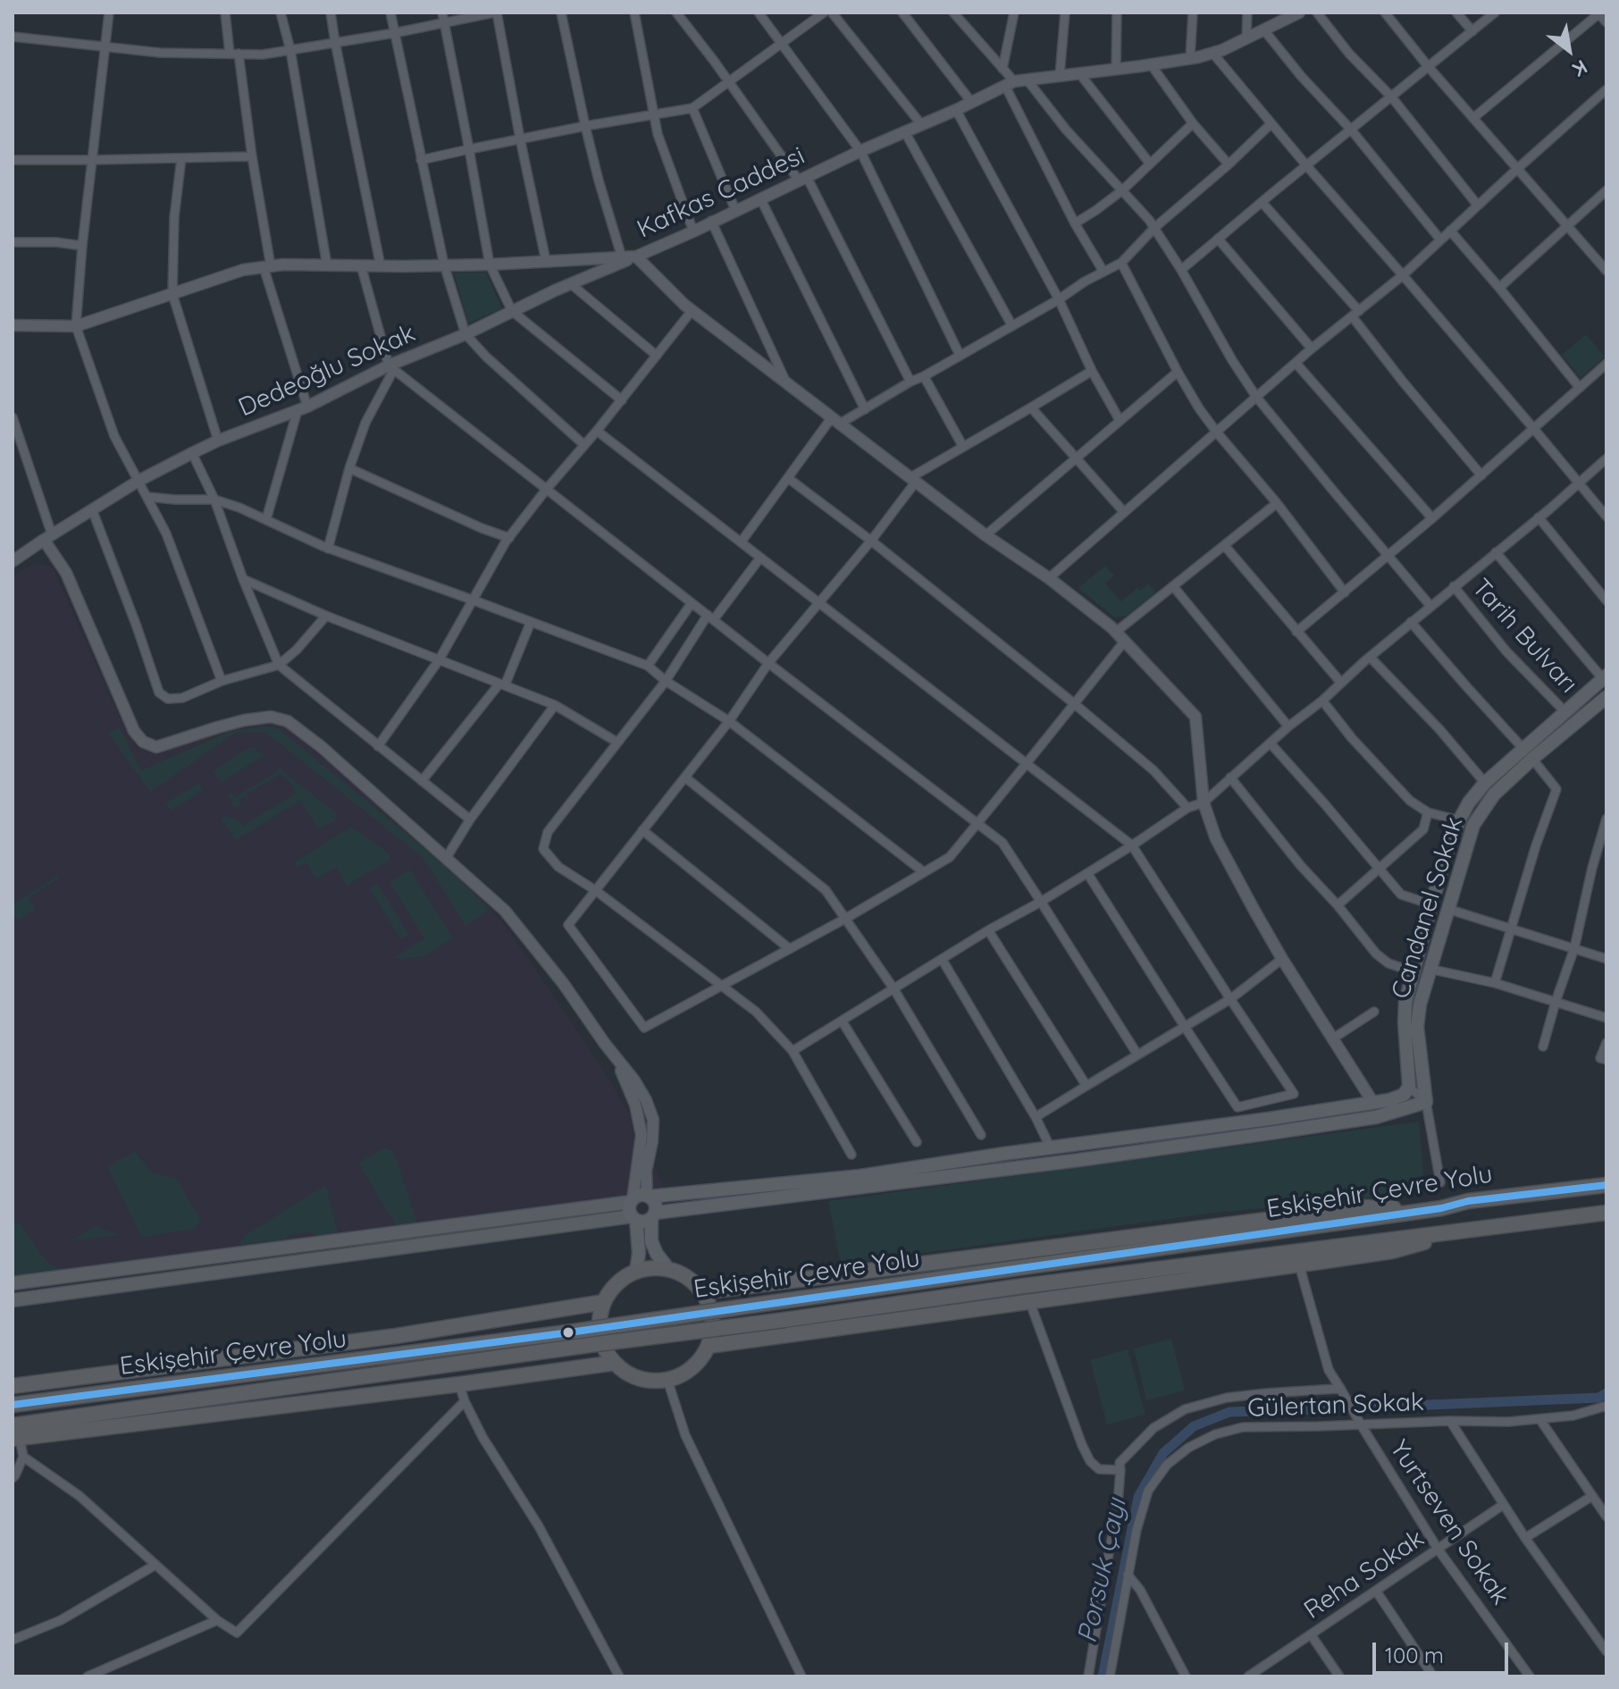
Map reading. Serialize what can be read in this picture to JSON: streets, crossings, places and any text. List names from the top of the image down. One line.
{"streets":{"highway":["Eskişehir Çevre Yolu"],"main road":["Candanel Sokak"],"street":["Kafkas Caddesi","Dedeoğlu Sokak","Tarih Bulvarı","Gülertan Sokak","Yurtseven Sokak","Reha Sokak"]},"crossings":[["Kafkas Caddesi","Dedeoğlu Sokak"],["Gülertan Sokak","Yurtseven Sokak"],["Yurtseven Sokak","Reha Sokak"]],"water":["Porsuk Çayı"],"scale_bar":"100 m","north":"bottom right"}
